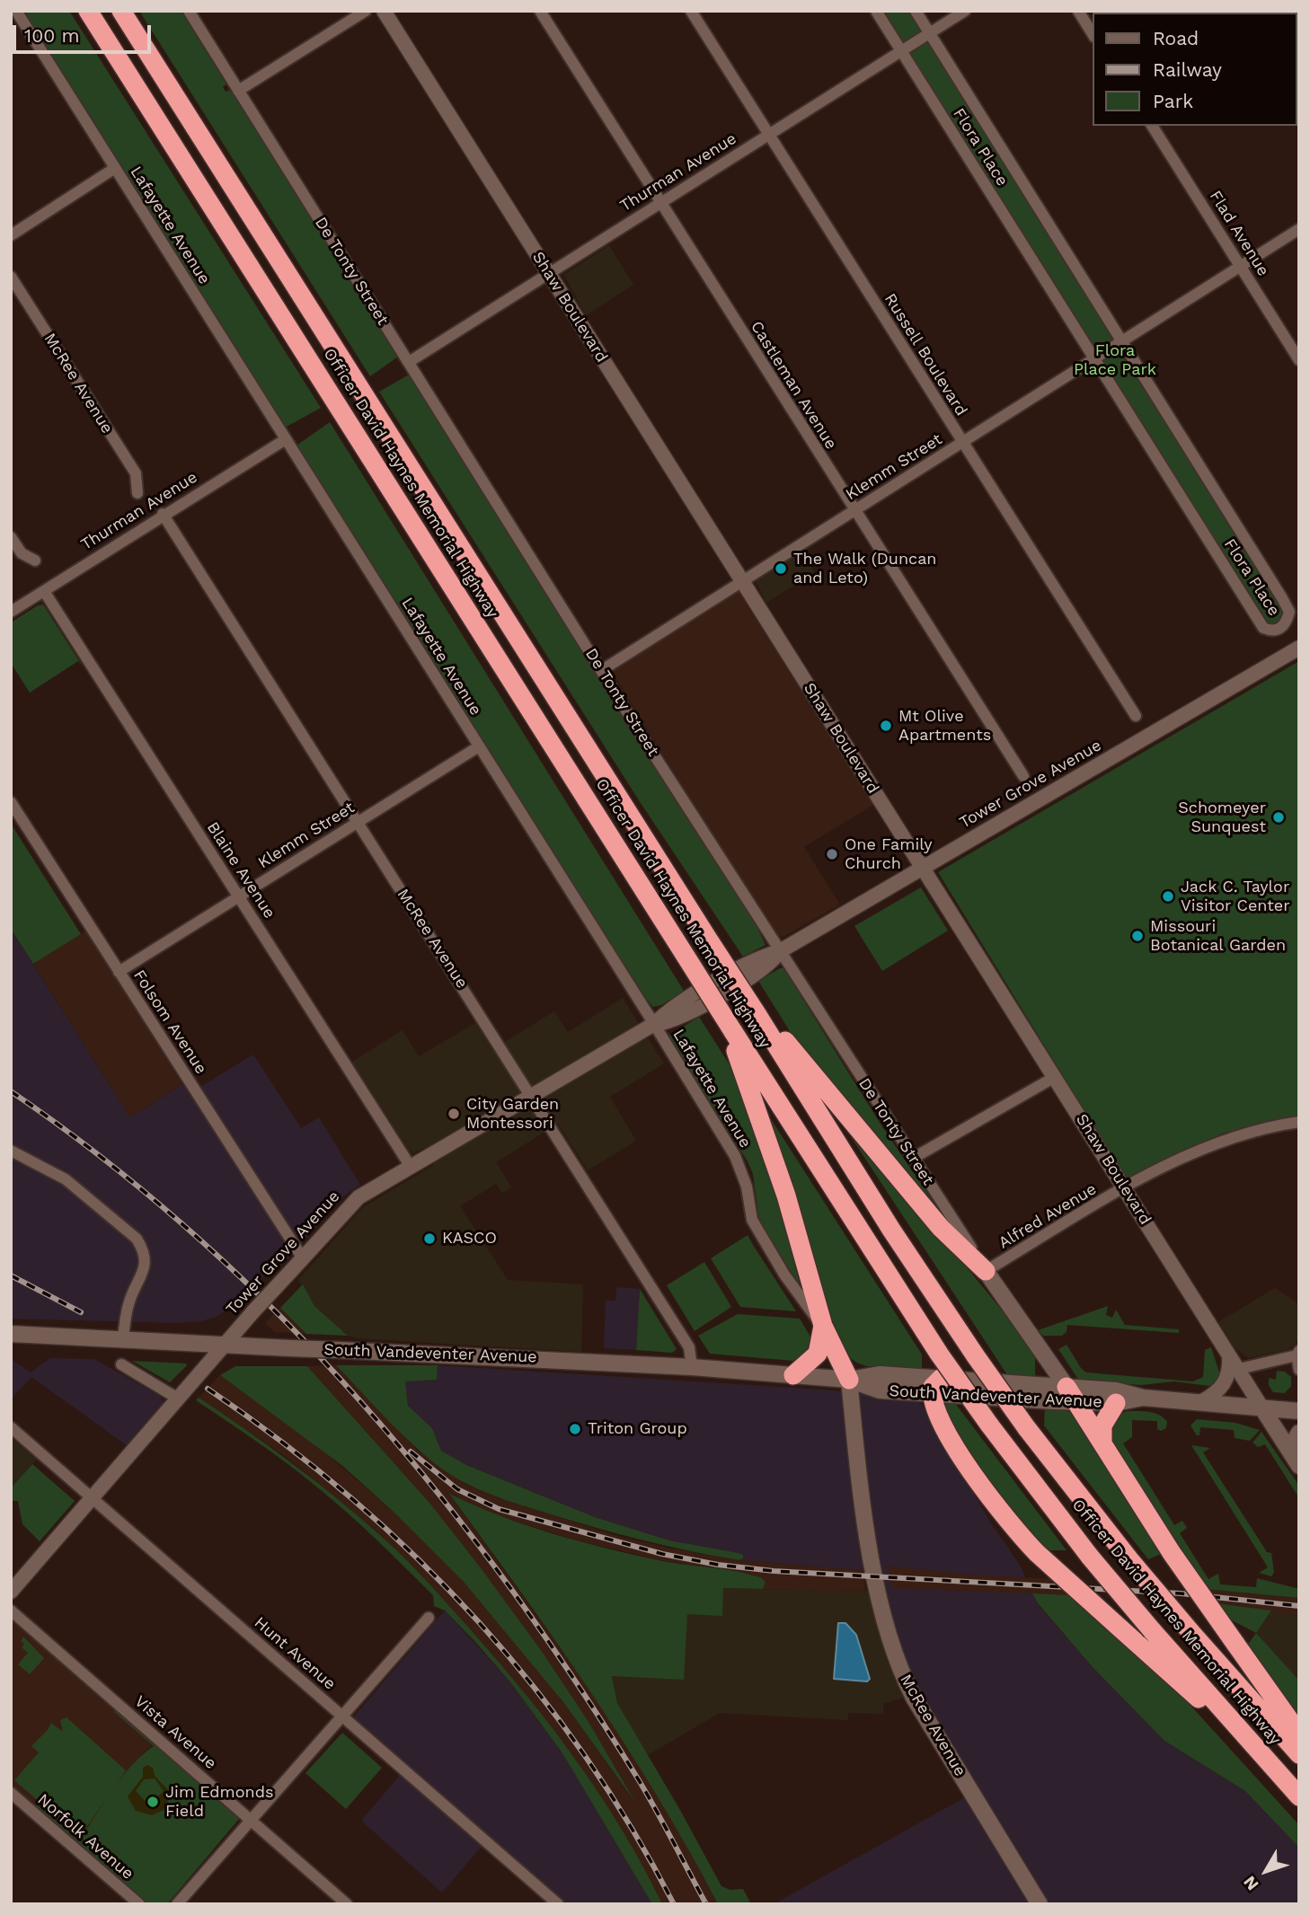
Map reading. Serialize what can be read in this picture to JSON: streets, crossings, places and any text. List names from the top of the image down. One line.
{"streets":{"highway":["Officer David Haynes Memorial Highway"],"main road":["De Tonty Street","Shaw Boulevard","McRee Avenue","South Vandeventer Avenue"],"street":["Flora Place","Thurman Avenue","Lafayette Avenue","Flad Avenue","Russell Boulevard","Castleman Avenue","Klemm Street","Tower Grove Avenue","Blaine Avenue","Folsom Avenue","Alfred Avenue","Hunt Avenue","Vista Avenue","Norfolk Avenue"]},"crossings":[["Flora Place","Thurman Avenue"],["Flora Place","Klemm Street"],["Thurman Avenue","Lafayette Avenue"],["Thurman Avenue","De Tonty Street"],["Thurman Avenue","Shaw Boulevard"],["Thurman Avenue","Russell Boulevard"],["Thurman Avenue","McRee Avenue"],["Thurman Avenue","Castleman Avenue"],["Thurman Avenue","Blaine Avenue"],["Lafayette Avenue","Klemm Street"],["Lafayette Avenue","Tower Grove Avenue"],["Flad Avenue","Klemm Street"],["De Tonty Street","Klemm Street"],["De Tonty Street","Tower Grove Avenue"],["De Tonty Street","Alfred Avenue"],["De Tonty Street","South Vandeventer Avenue"],["Shaw Boulevard","Klemm Street"],["Shaw Boulevard","Tower Grove Avenue"],["Shaw Boulevard","Alfred Avenue"],["Shaw Boulevard","South Vandeventer Avenue"],["Russell Boulevard","Klemm Street"],["McRee Avenue","Klemm Street"],["McRee Avenue","Tower Grove Avenue"],["McRee Avenue","South Vandeventer Avenue"],["Castleman Avenue","Klemm Street"],["Klemm Street","Blaine Avenue"],["Klemm Street","Folsom Avenue"],["Tower Grove Avenue","Blaine Avenue"],["Tower Grove Avenue","Folsom Avenue"],["Tower Grove Avenue","South Vandeventer Avenue"],["Tower Grove Avenue","Hunt Avenue"]],"parks":["Flora Place Park"],"places":["The Walk (Duncan and Leto)","Mt Olive Apartments","Schomeyer Sunquest","One Family Church","Jack C. Taylor Visitor Center","Missouri Botanical Garden","City Garden Montessori","KASCO","Triton Group","Jim Edmonds Field"],"legend":["Road","Railway","Park"],"scale_bar":"100 m","north":"bottom left"}
